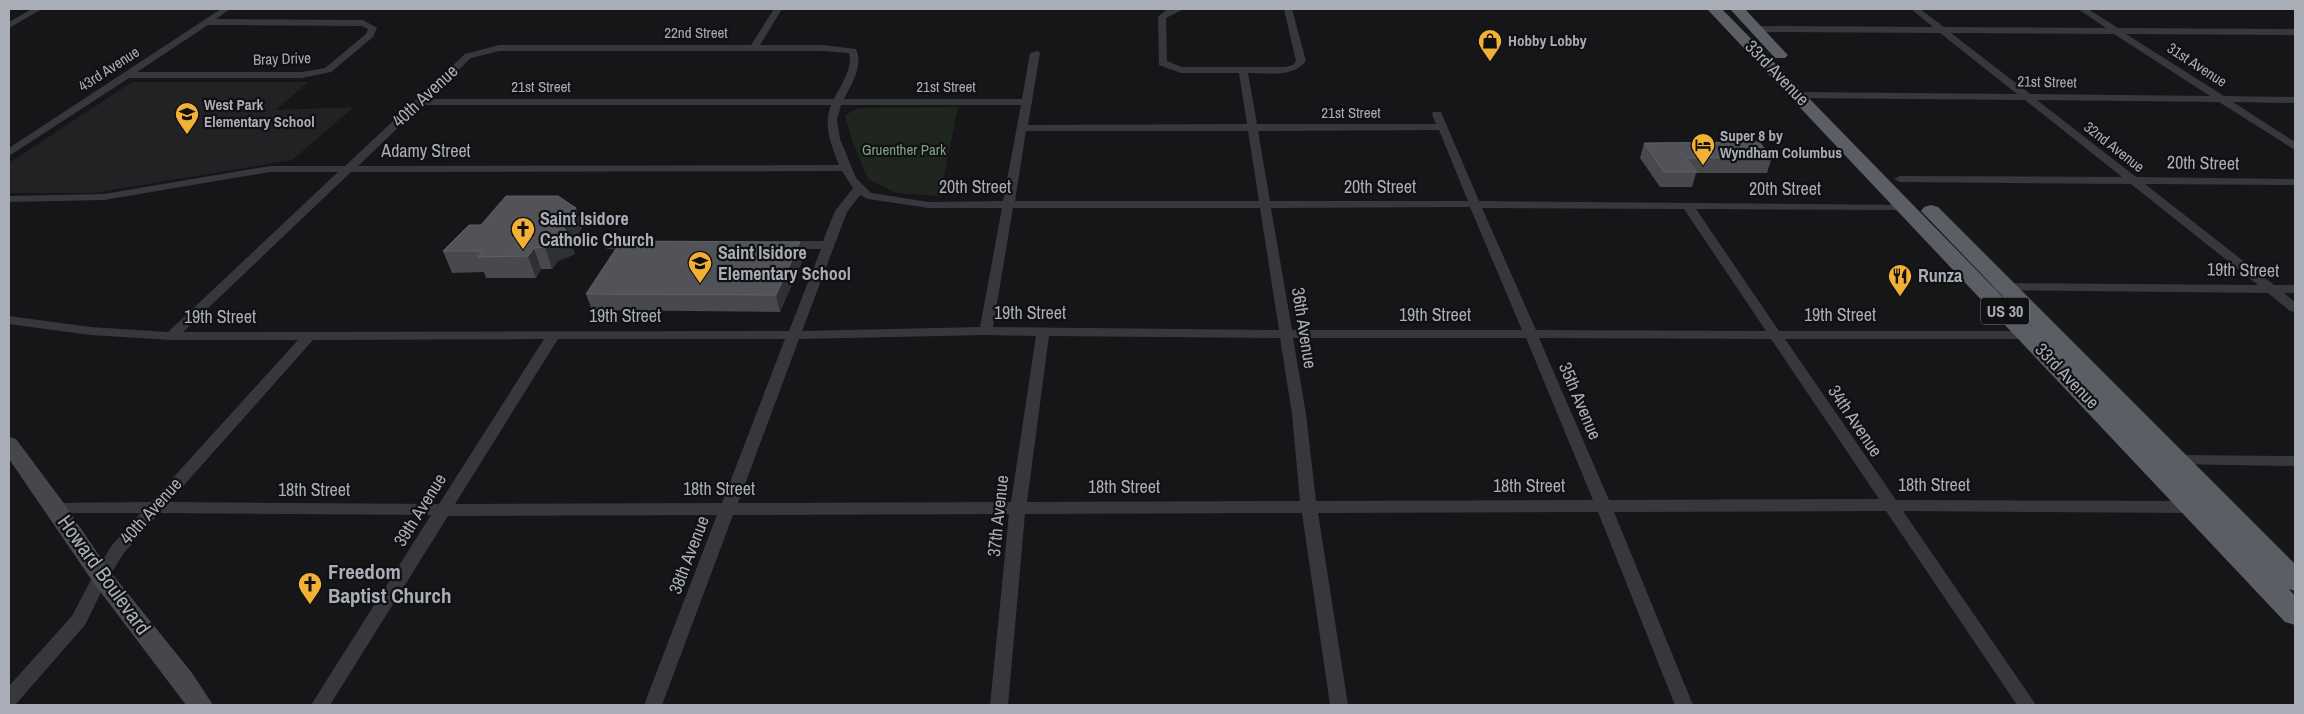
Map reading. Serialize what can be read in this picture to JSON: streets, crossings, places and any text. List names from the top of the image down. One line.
{"streets":{"highway":["33rd Avenue","US 30"],"main road":["Howard Boulevard"],"street":["22nd Street","Bray Drive","31st Avenue","43rd Avenue","21st Street","40th Avenue","32nd Avenue","Adamy Street","20th Street","19th Street","36th Avenue","35th Avenue","34th Avenue","18th Street","39th Avenue","37th Avenue","38th Avenue"]},"crossings":[["22nd Street","21st Street"],["22nd Street","40th Avenue"],["Bray Drive","43rd Avenue"],["31st Avenue","21st Street"],["33rd Avenue","21st Street"],["33rd Avenue","20th Street"],["33rd Avenue","19th Street"],["33rd Avenue","18th Street"],["21st Street","40th Avenue"],["21st Street","32nd Avenue"],["21st Street","36th Avenue"],["21st Street","35th Avenue"],["40th Avenue","Adamy Street"],["40th Avenue","19th Street"],["40th Avenue","18th Street"],["40th Avenue","Howard Boulevard"],["32nd Avenue","20th Street"],["32nd Avenue","19th Street"],["20th Street","36th Avenue"],["20th Street","35th Avenue"],["20th Street","34th Avenue"],["20th Street","38th Avenue"],["19th Street","36th Avenue"],["19th Street","35th Avenue"],["19th Street","34th Avenue"],["19th Street","39th Avenue"],["19th Street","37th Avenue"],["19th Street","38th Avenue"],["36th Avenue","18th Street"],["35th Avenue","18th Street"],["34th Avenue","18th Street"],["18th Street","39th Avenue"],["18th Street","37th Avenue"],["18th Street","38th Avenue"],["18th Street","Howard Boulevard"]],"parks":["Gruenther Park"],"places":{"shop":["Hobby Lobby"],"school or university":["West Park Elementary School","Saint Isidore Elementary School"],"hotel":["Super 8 by Wyndham Columbus"],"church":["Saint Isidore Catholic Church","Freedom Baptist Church"],"restaurant":["Runza"]}}
